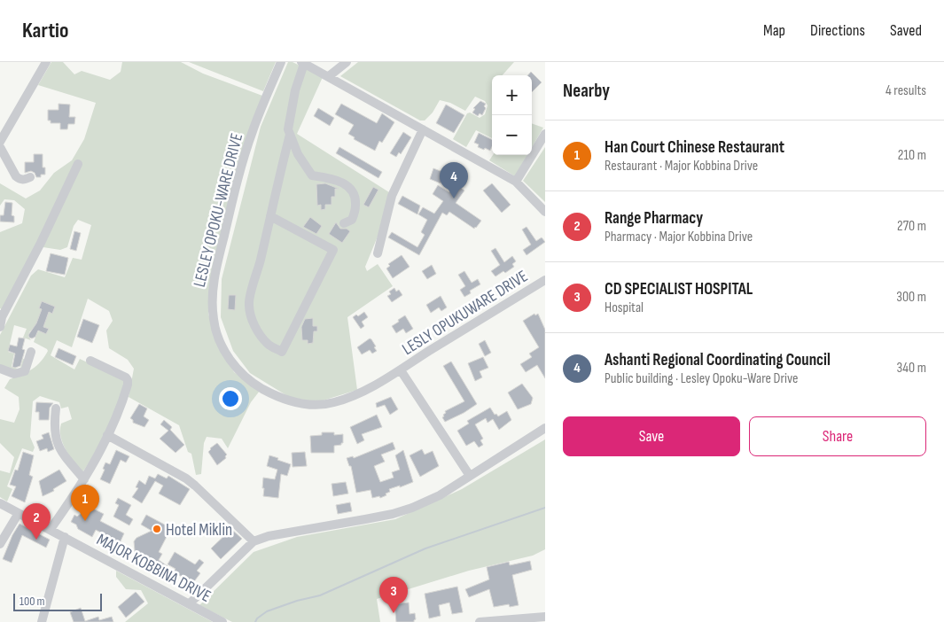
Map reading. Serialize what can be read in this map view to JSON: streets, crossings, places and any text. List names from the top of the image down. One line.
{"streets":{"street":["LESLEY OPOKU-WARE DRIVE","LESLY OPUKUWARE DRIVE","MAJOR KOBBINA DRIVE"]},"crossings":[["LESLEY OPOKU-WARE DRIVE","LESLY OPUKUWARE DRIVE"]],"places":["Hotel Miklin"],"scale_bar":"100 m","page":{"header":"Kartio","nav":["Map","Directions","Saved"],"heading":["Nearby","4 results"],"map_buttons":["+","−"],"list":[{"mark":"1","name":"Han Court Chinese Restaurant","note":"Restaurant · Major Kobbina Drive","value":"210 m"},{"mark":"2","name":"Range Pharmacy","note":"Pharmacy · Major Kobbina Drive","value":"270 m"},{"mark":"3","name":"CD SPECIALIST HOSPITAL","note":"Hospital","value":"300 m"},{"mark":"4","name":"Ashanti Regional Coordinating Council","note":"Public building · Lesley Opoku-Ware Drive","value":"340 m"}],"pins":["4","1","2","3"],"buttons":["Save","Share"],"scale":"100 m"}}
